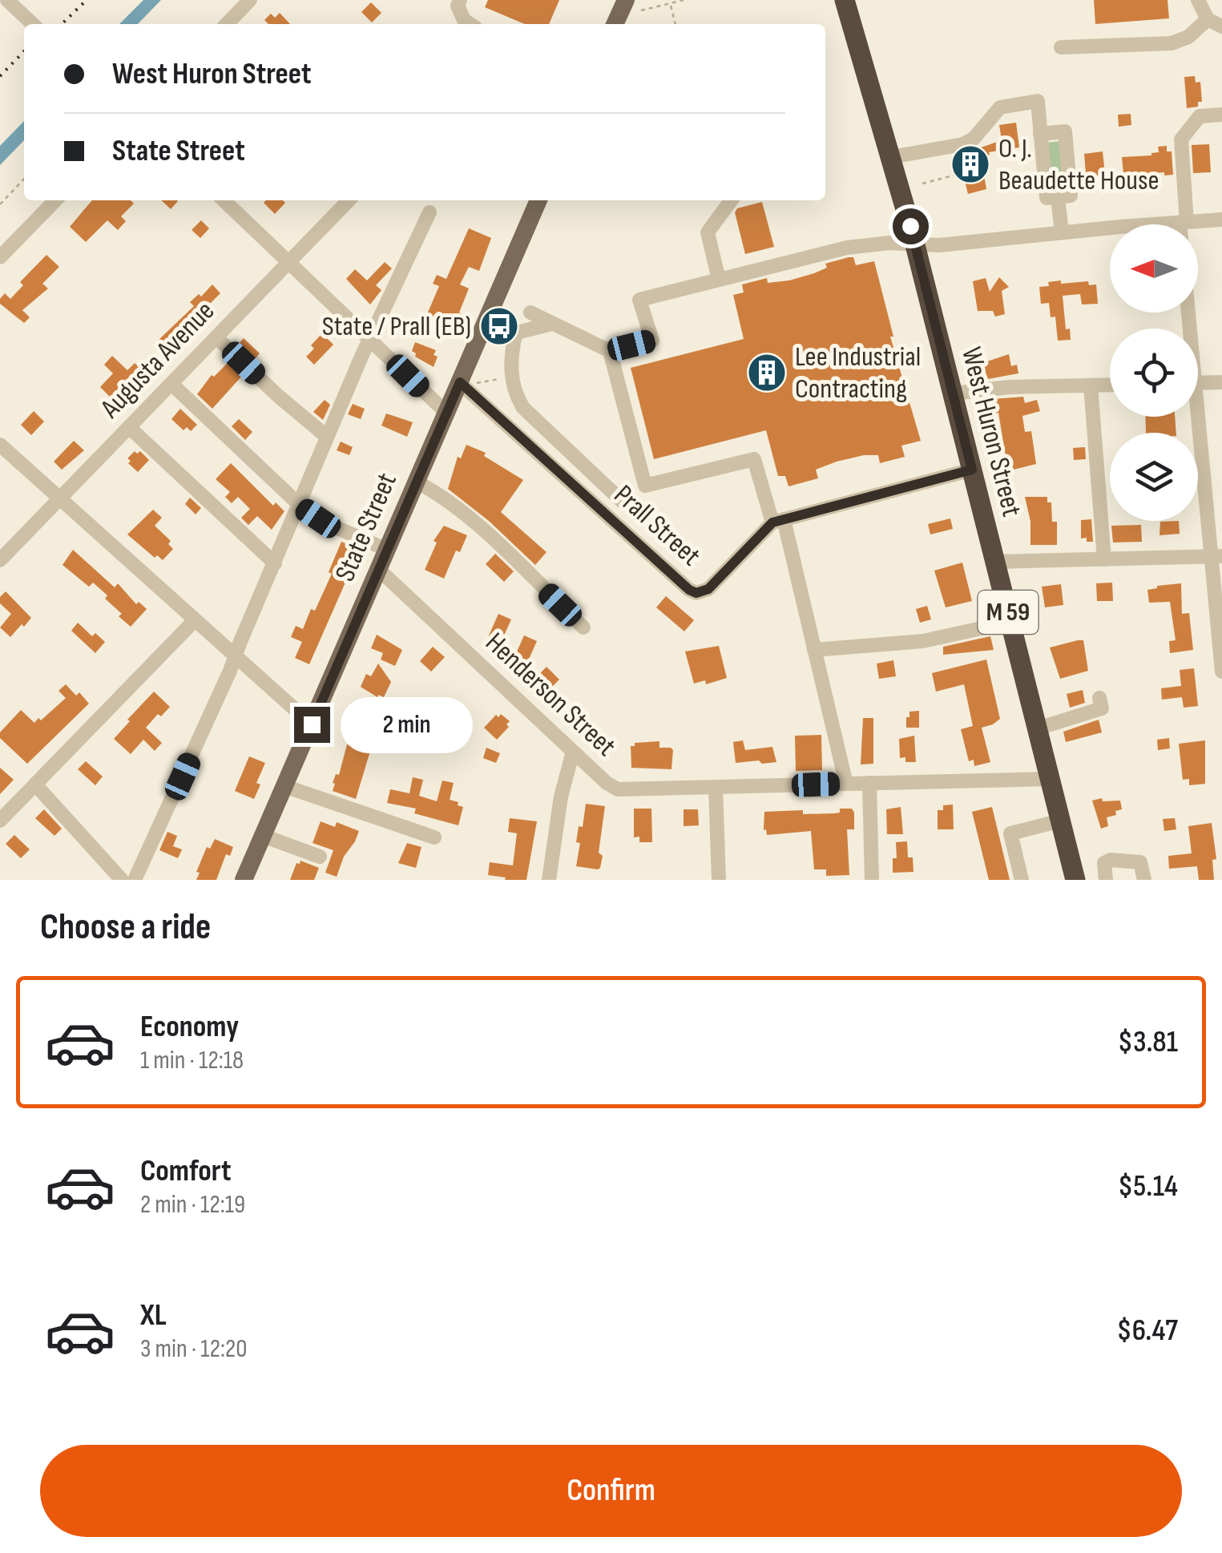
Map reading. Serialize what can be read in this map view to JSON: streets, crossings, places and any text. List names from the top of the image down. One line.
{"streets":{"highway":["West Huron Street","M 59"],"main road":["State Street"],"street":["Augusta Avenue","Prall Street","Henderson Street"]},"crossings":[["West Huron Street","Henderson Street"],["Prall Street","State Street"],["State Street","Henderson Street"]],"places":{"building":["O. J. Beaudette House","Lee Industrial Contracting"],"bus stop":["State / Prall (EB)"]},"north":"left","page":{"banner":["West Huron Street","State Street"],"bubble":"2 min","heading":"Choose a ride","list":[{"name":"Economy","note":"1 min · 12:18","value":"$3.81"},{"name":"Comfort","note":"2 min · 12:19","value":"$5.14"},{"name":"XL","note":"3 min · 12:20","value":"$6.47"}],"buttons":"Confirm"}}
